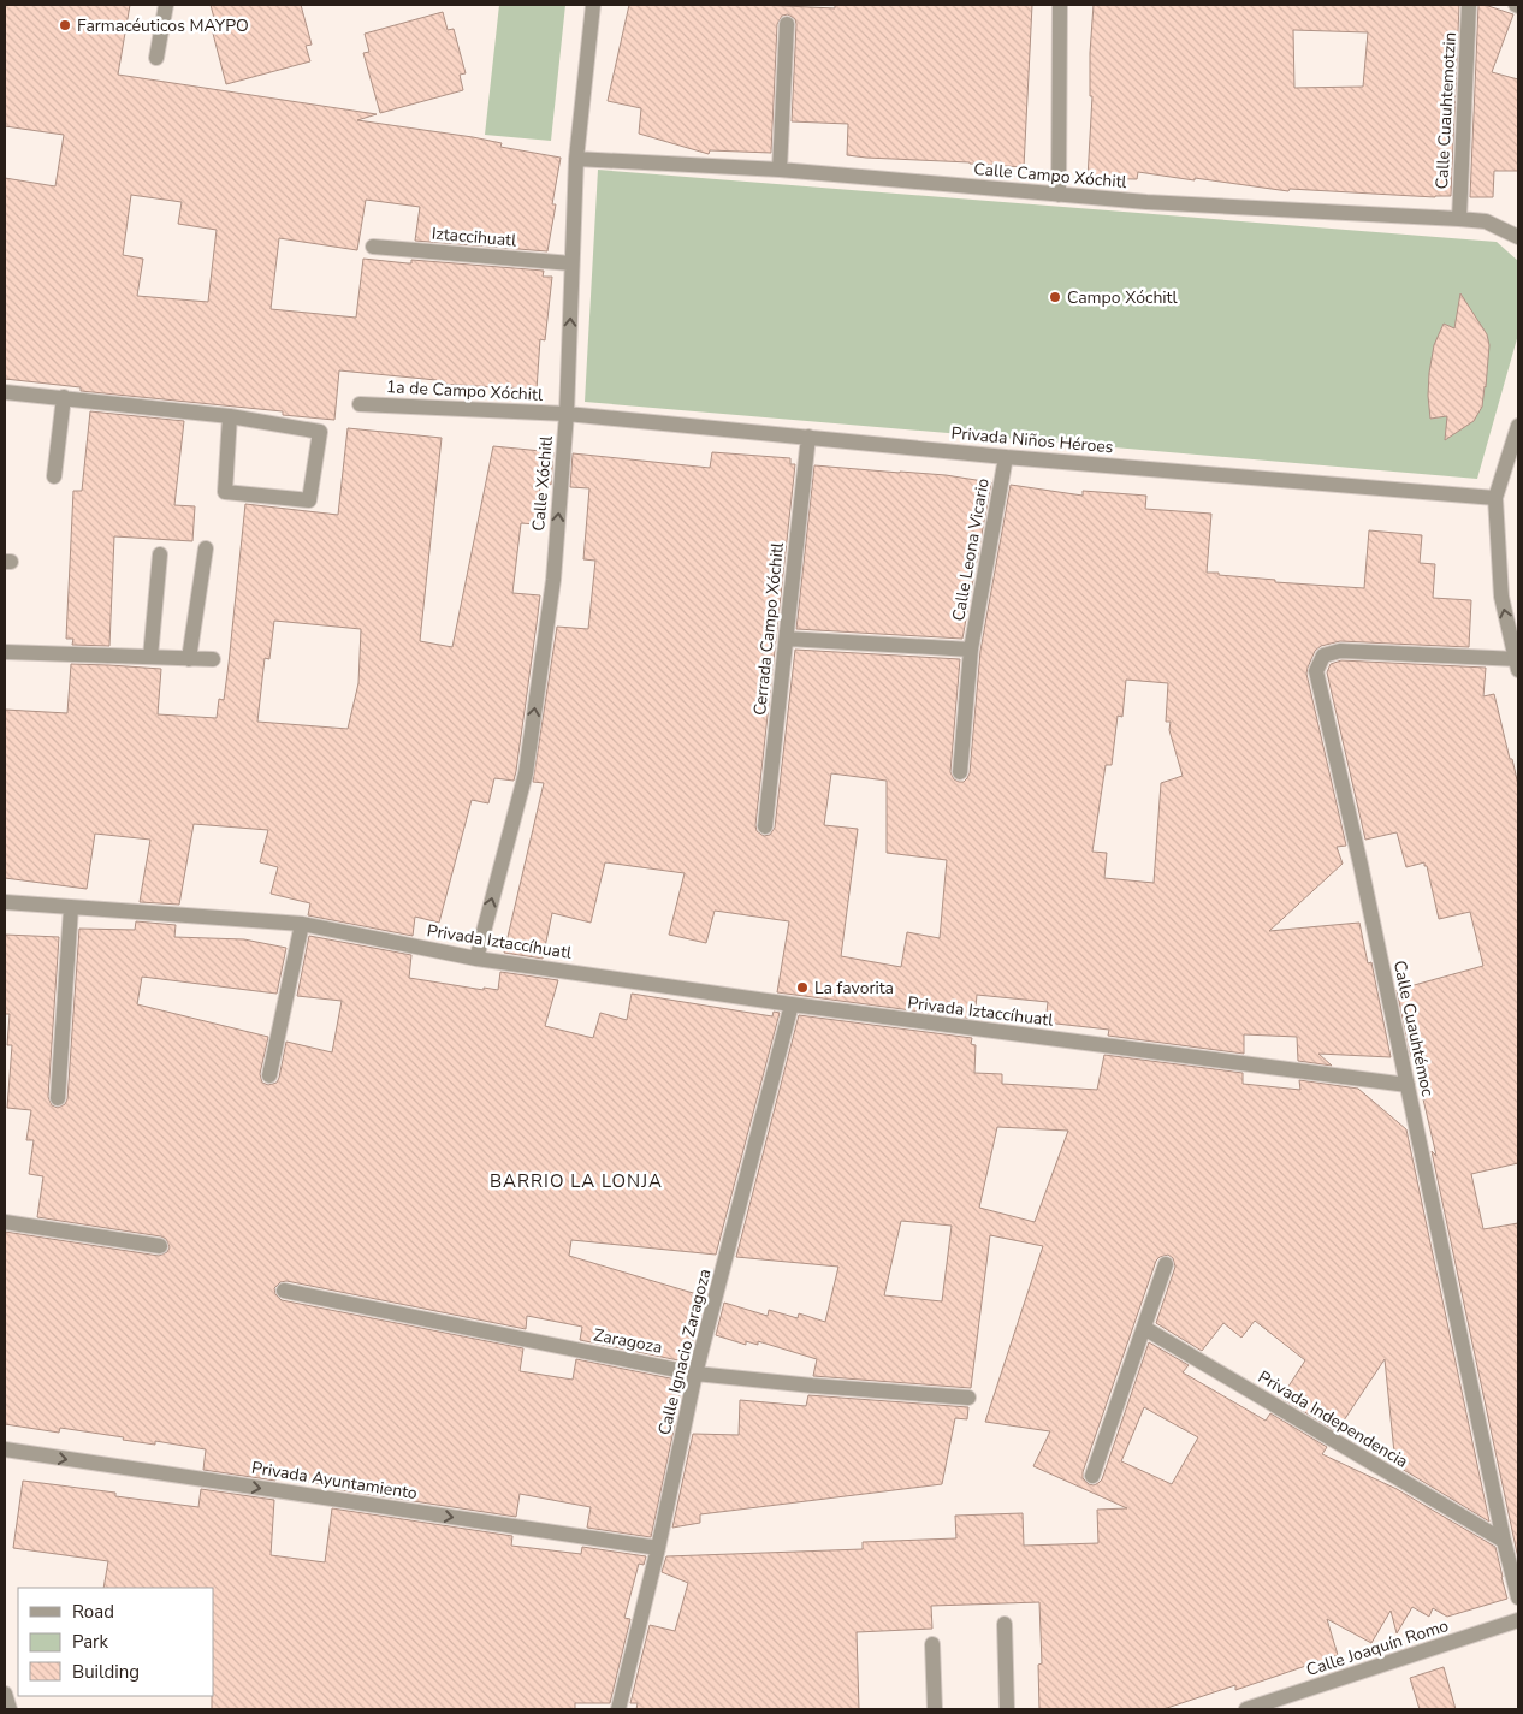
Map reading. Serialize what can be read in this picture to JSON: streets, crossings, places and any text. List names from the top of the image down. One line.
{"streets":{"street":["Calle Cuauhtemotzin","Calle Campo Xóchitl","Iztaccihuatl","1a de Campo Xóchitl","Privada Niños Héroes","Calle Xóchitl","Calle Leona Vicario","Cerrada Campo Xóchitl","Privada Iztaccíhuatl","Calle Cuauhtémoc","Zaragoza","Calle Ignacio Zaragoza","Privada Independencia","Privada Ayuntamiento","Calle Joaquín Romo"]},"crossings":[["Calle Cuauhtemotzin","Calle Campo Xóchitl"],["Calle Campo Xóchitl","Calle Xóchitl"],["Iztaccihuatl","Calle Xóchitl"],["1a de Campo Xóchitl","Privada Niños Héroes"],["1a de Campo Xóchitl","Calle Xóchitl"],["Privada Niños Héroes","Calle Xóchitl"],["Privada Niños Héroes","Calle Leona Vicario"],["Privada Niños Héroes","Cerrada Campo Xóchitl"],["Calle Xóchitl","Privada Iztaccíhuatl"],["Privada Iztaccíhuatl","Calle Cuauhtémoc"],["Privada Iztaccíhuatl","Calle Ignacio Zaragoza"],["Calle Cuauhtémoc","Privada Independencia"],["Zaragoza","Calle Ignacio Zaragoza"],["Calle Ignacio Zaragoza","Privada Ayuntamiento"]],"one_way":["Calle Xóchitl","Privada Ayuntamiento"],"districts":["BARRIO LA LONJA"],"places":["Farmacéuticos MAYPO","Campo Xóchitl","La favorita"],"legend":["Road","Park","Building"]}
